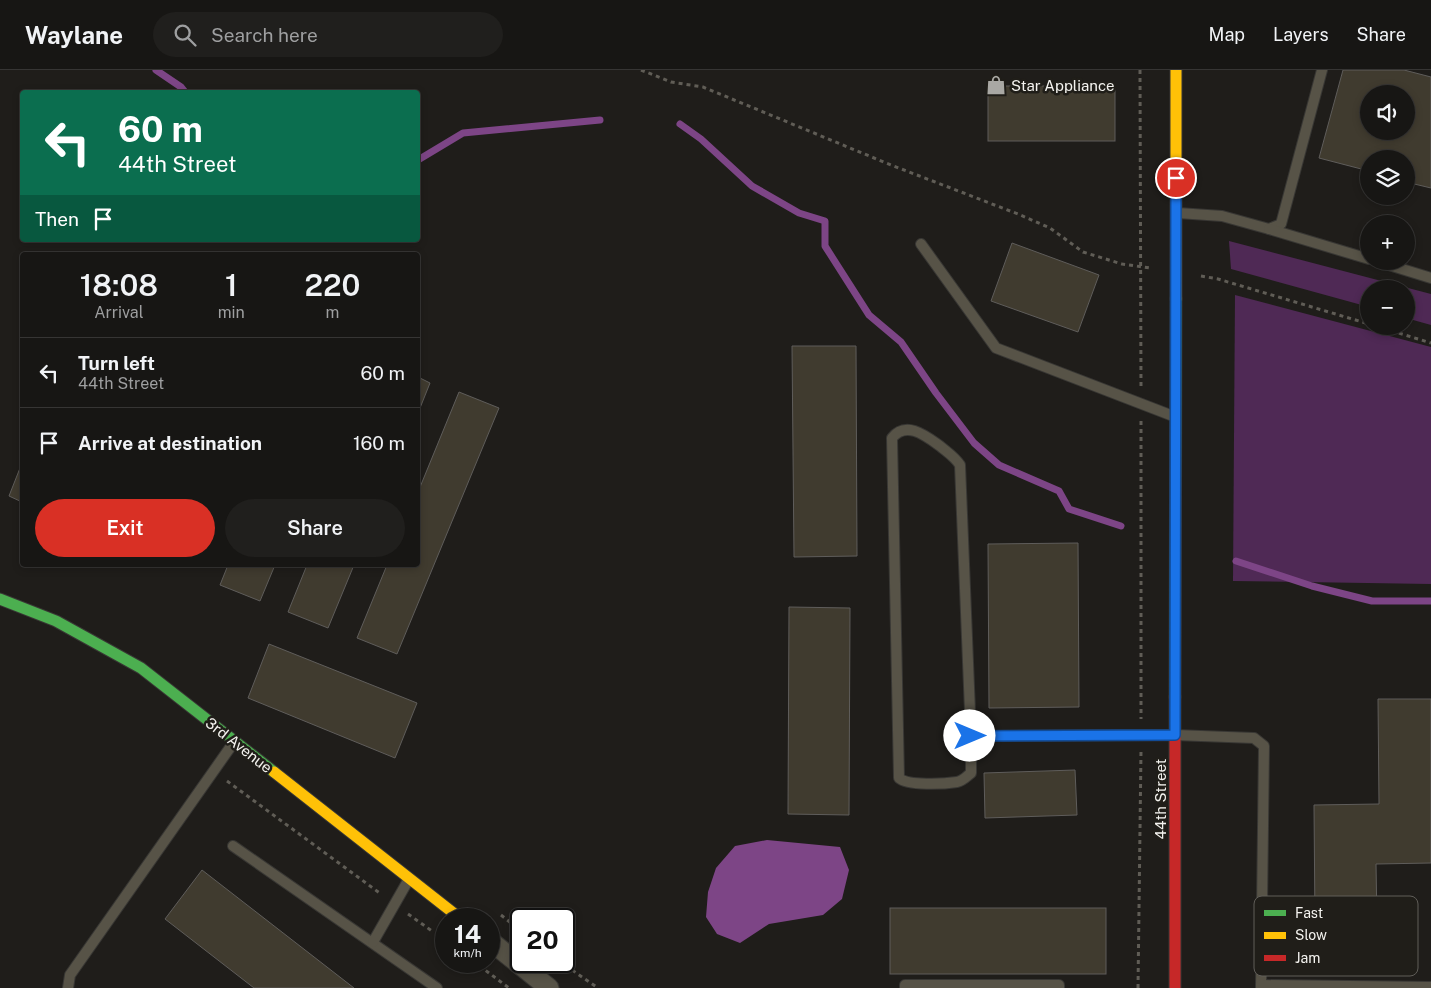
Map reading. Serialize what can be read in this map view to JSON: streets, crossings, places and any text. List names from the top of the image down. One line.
{"streets":{"street":["3rd Avenue","44th Street"]},"places":{"shop":["Star Appliance"]},"legend":["Fast","Slow","Jam"],"page":{"header":"Waylane","search":"Search here","nav":["Map","Layers","Share"],"map_buttons":["+","−"],"turn":["60 m","44th Street"],"then":"Then","eta":["18:08","Arrival","1","min","220","m"],"list":[{"name":"Turn left","note":"44th Street","value":"60 m"},{"name":"Arrive at destination","value":"160 m"}],"buttons":["Exit","Share"],"speed":"14 km/h","limit":"20"}}
